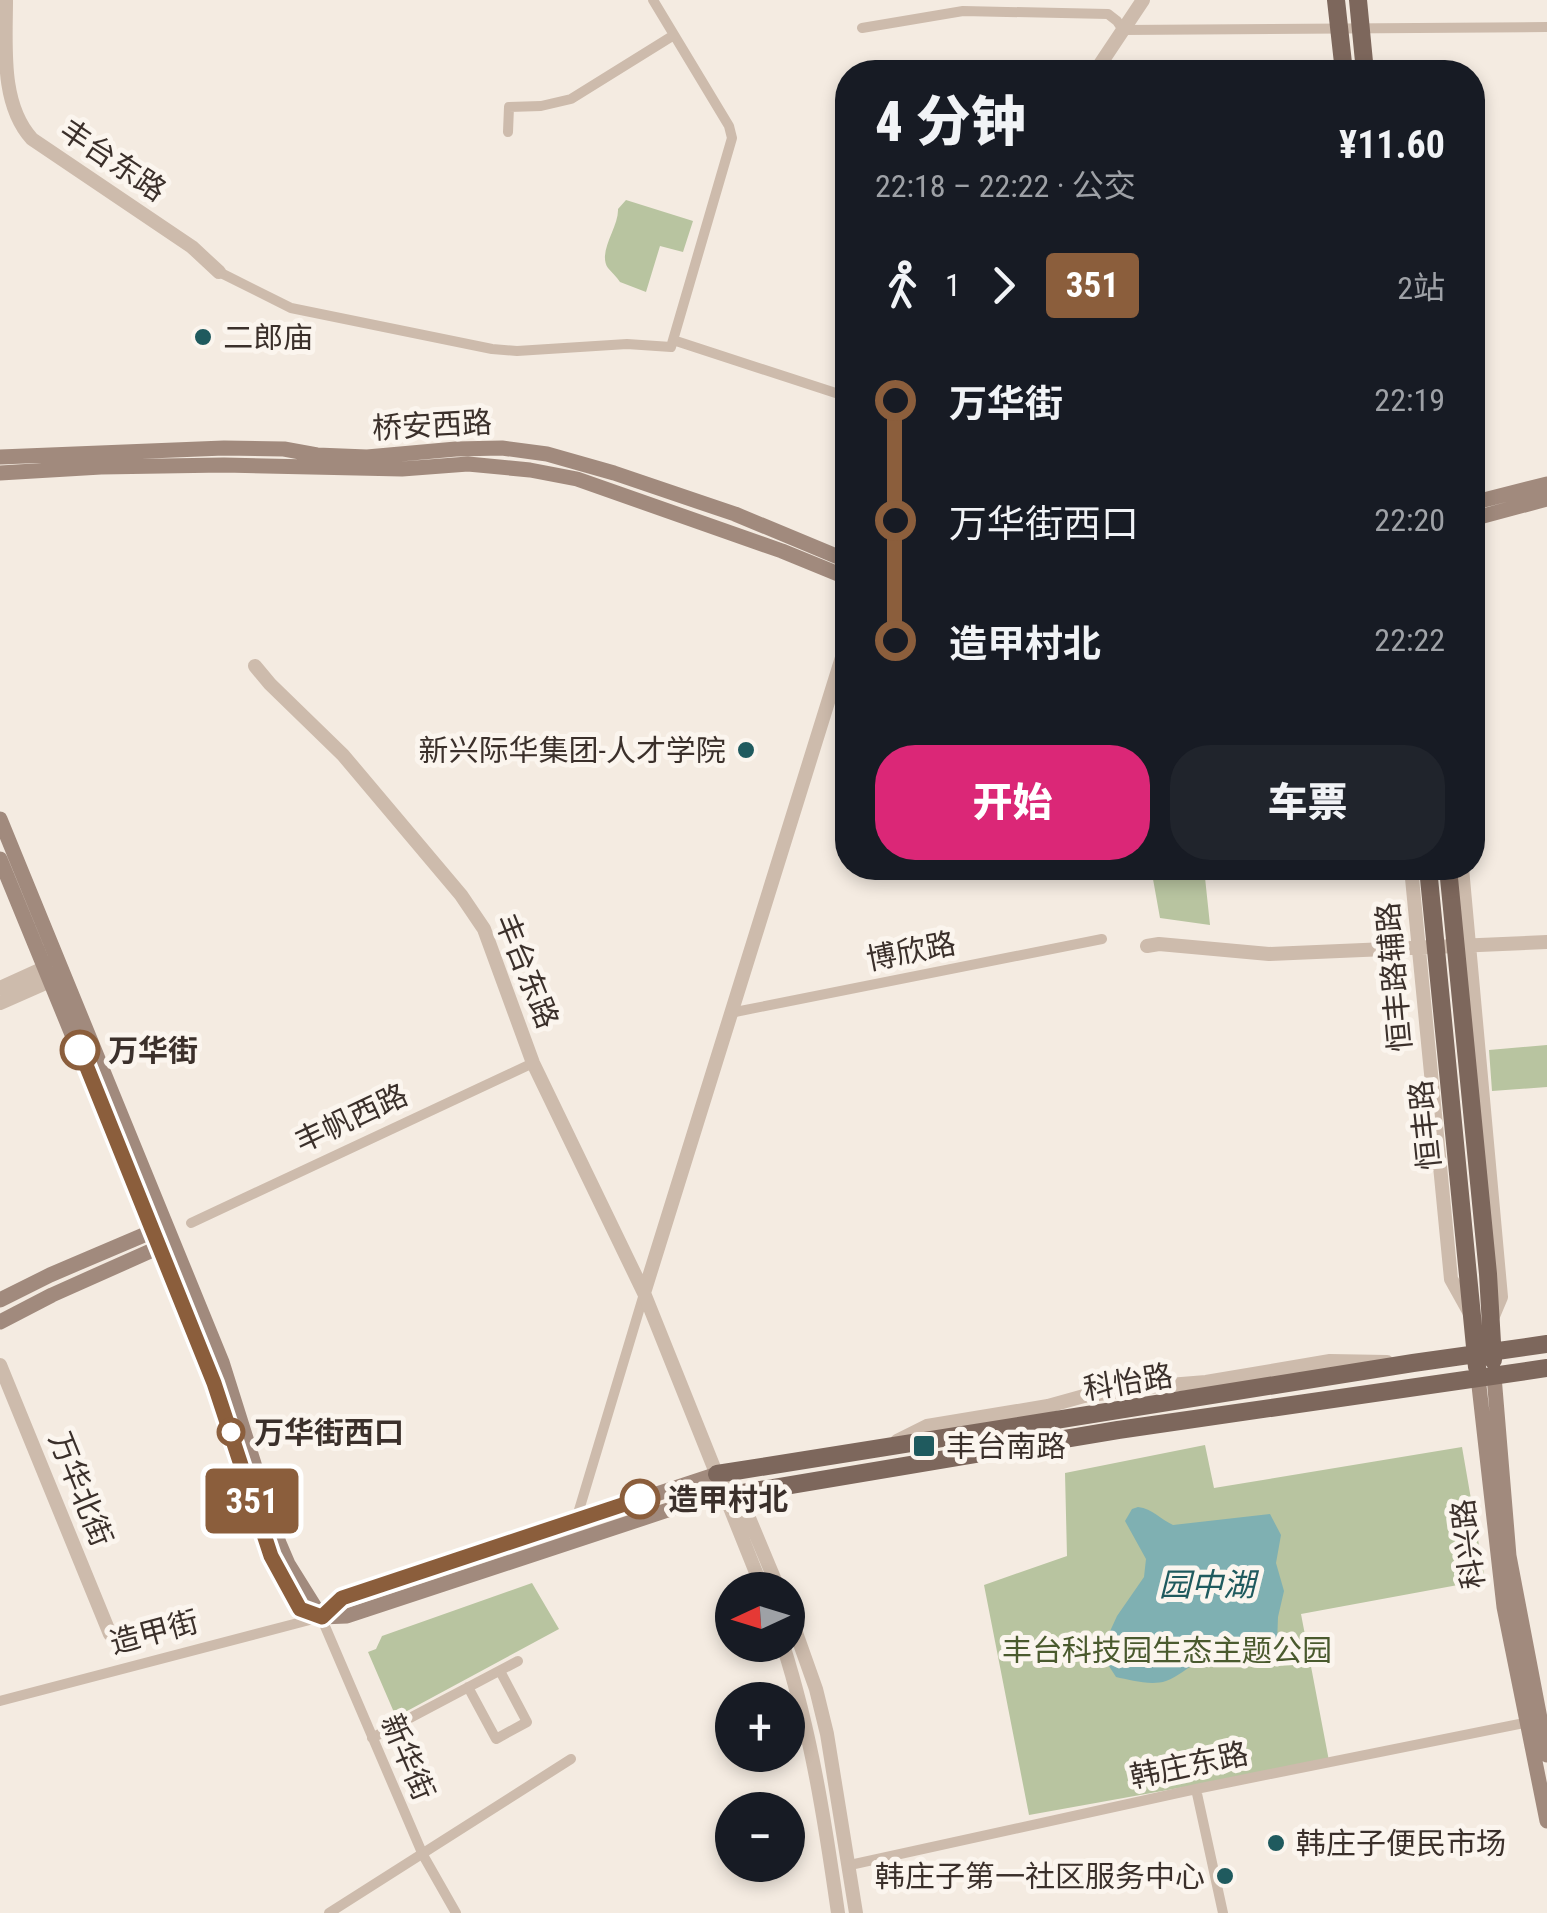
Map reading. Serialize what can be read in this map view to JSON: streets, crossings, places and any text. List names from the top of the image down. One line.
{"streets":{"main road":["桥安西路","恒丰路","科怡路","科兴路","造甲街"],"street":["丰台东路","博欣路","恒丰路辅路","丰帆西路","万华北街","新华街","韩庄东路"]},"crossings":[["丰台东路","丰帆西路"],["恒丰路辅路","恒丰路"],["恒丰路","科怡路"],["恒丰路","科兴路"],["科怡路","科兴路"],["科怡路","造甲街"],["科兴路","韩庄东路"],["造甲街","新华街"]],"water":["园中湖"],"parks":["丰台科技园生态主题公园"],"places":{"other":["二郎庙","新兴际华集团-人才学院","万华街","万华街西口","造甲村北","韩庄子便民市场","韩庄子第一社区服务中心"],"transit":["丰台南路"]},"lines":["bus line 351"],"north":"left","page":{"on_map":"351","heading":["4 分钟","22:18 – 22:22 · 公交","¥11.60"],"legs":["1","351","2站"],"list":[{"name":"万华街","value":"22:19"},{"name":"万华街西口","value":"22:20"},{"name":"造甲村北","value":"22:22"}],"buttons":["开始","车票"],"map_buttons":["+","−"]}}
